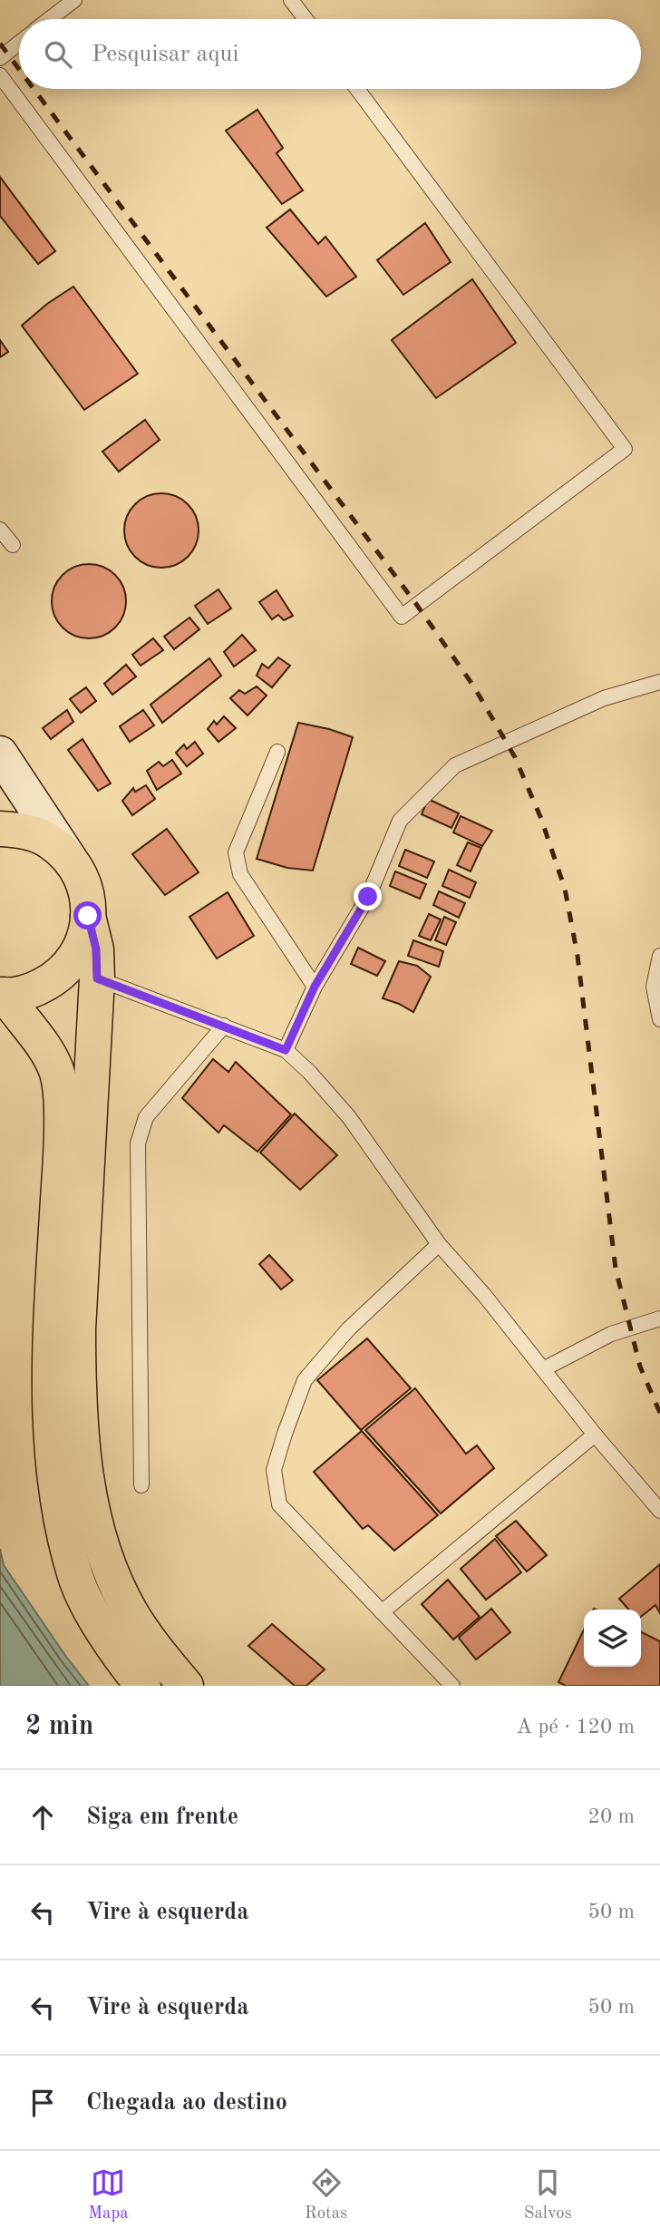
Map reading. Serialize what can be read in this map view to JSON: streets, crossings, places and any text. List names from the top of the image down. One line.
{"page":{"search":"Pesquisar aqui","heading":["2 min","A pé · 120 m"],"list":[["Siga em frente","20 m"],["Vire à esquerda","50 m"],["Vire à esquerda","50 m"],"Chegada ao destino"],"nav":["Mapa","Rotas","Salvos"]}}
